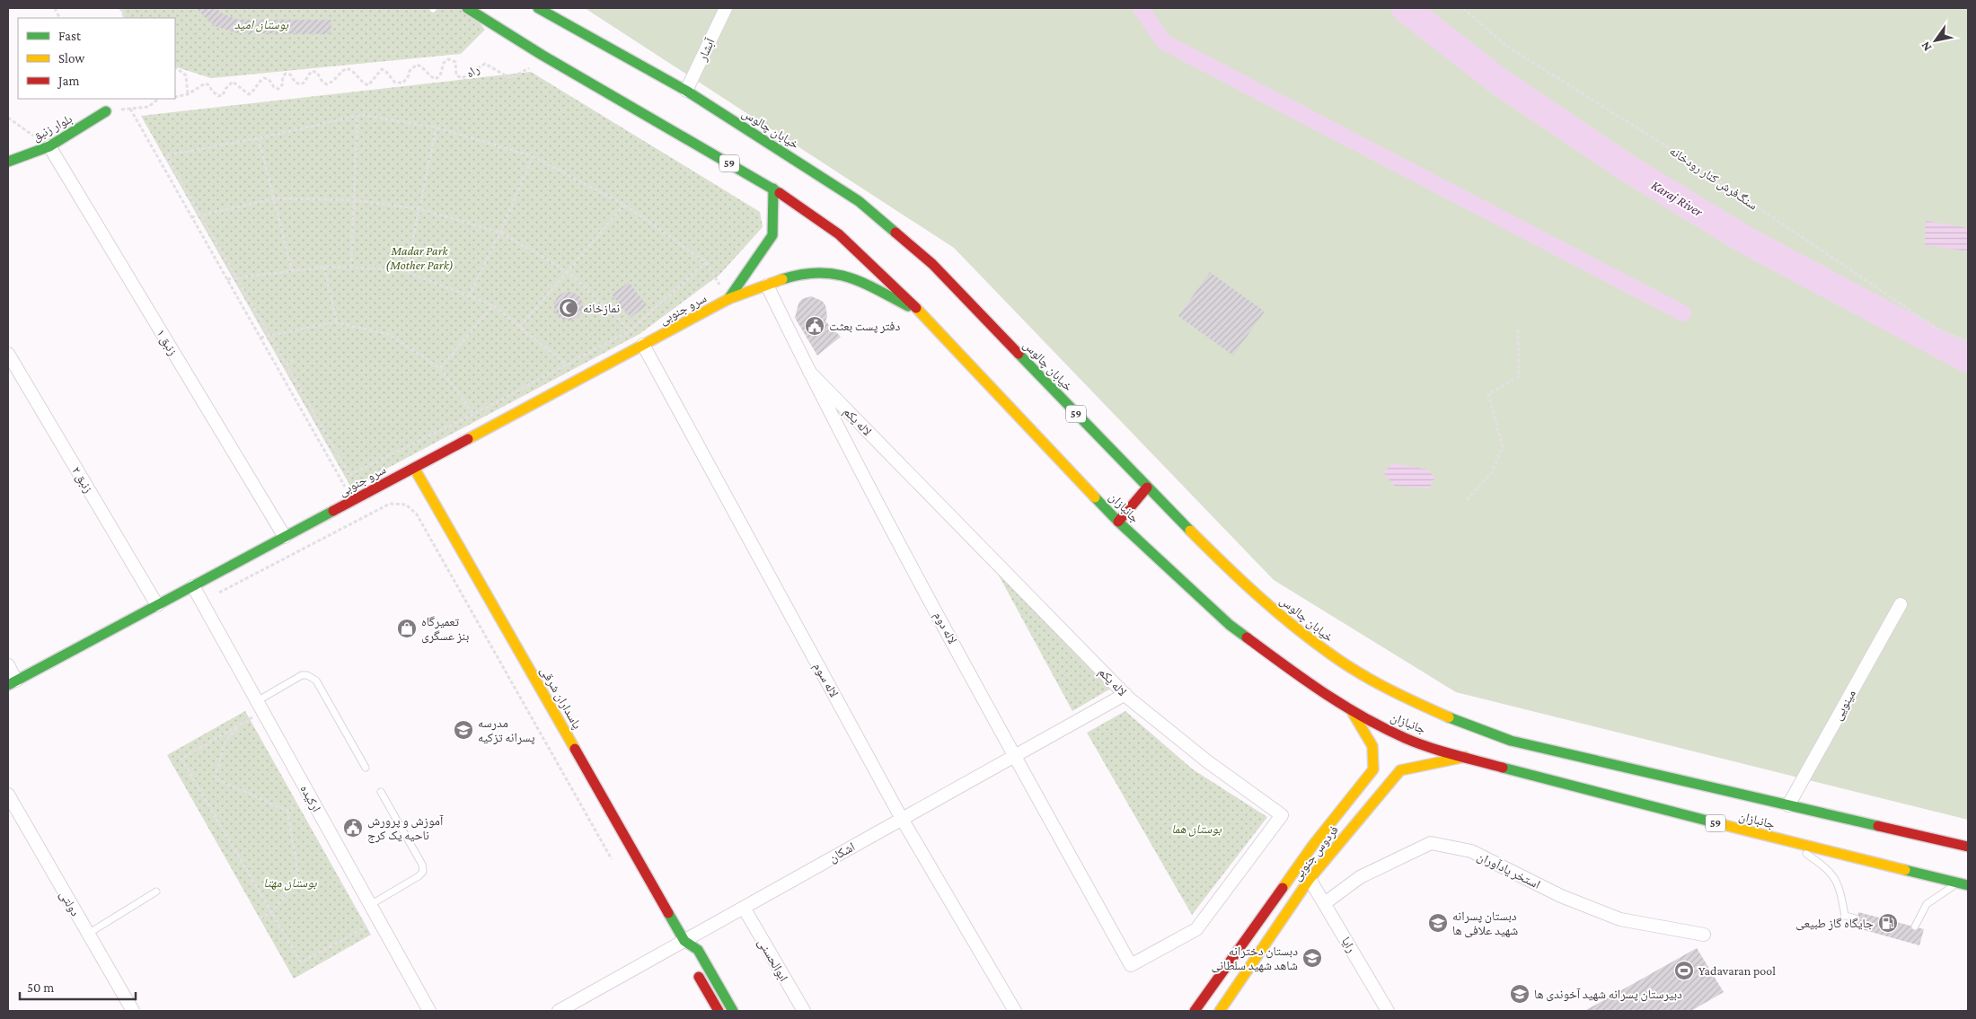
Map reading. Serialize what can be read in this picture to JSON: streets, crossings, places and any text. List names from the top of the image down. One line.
{"streets":{"main road":["بلوار زنبق","خیابان چالوس","59","سرو جنوبی","جانبازان","پاسداران شرقی","فردوس جنوبی"],"street":["آبشار","زنبق ۱","لاله یکم","زنبق ۲","لاله دوم","لاله سوم","مینویی","ارکیده","اشکان","استخر یادآوران","دولتی","رایا","ابوالحسنی"],"path":["راه","سنگ‌فرش کنار رودخانه"]},"crossings":[["آبشار","خیابان چالوس"],["راه","59"],["بلوار زنبق","زنبق ۱"],["خیابان چالوس","جانبازان"],["59","سرو جنوبی"],["59","جانبازان"],["سرو جنوبی","زنبق ۱"],["سرو جنوبی","زنبق ۲"],["سرو جنوبی","جانبازان"],["سرو جنوبی","لاله دوم"],["سرو جنوبی","لاله سوم"],["سرو جنوبی","پاسداران شرقی"],["سرو جنوبی","ارکیده"],["لاله یکم","لاله دوم"],["لاله یکم","اشکان"],["جانبازان","مینویی"],["جانبازان","فردوس جنوبی"],["لاله دوم","اشکان"],["لاله سوم","اشکان"],["پاسداران شرقی","اشکان"],["اشکان","ابوالحسنی"],["فردوس جنوبی","رایا"],["استخر یادآوران","رایا"]],"water":["Karaj River"],"parks":["بوستان امید","Madar Park (Mother Park)","بوستان هما","بوستان مهتا"],"places":{"mosque":["نمازخانه"],"public building":["دفتر پست بعثت","آموزش و پرورش ناحیه یک کرج"],"shop":["تعمیرگاه بنز عسگری"],"school or university":["مدرسه پسرانه تزکیه","دبستان پسرانه شهید علافی ها","دبستان دخترانه شاهد شهید سلطانی","دبیرستان پسرانه شهید آخوندی ها"],"fuel station":["جایگاه گاز طبیعی"],"sports":["Yadavaran pool"]},"legend":["Fast","Slow","Jam"],"scale_bar":"50 m","north":"bottom left"}
